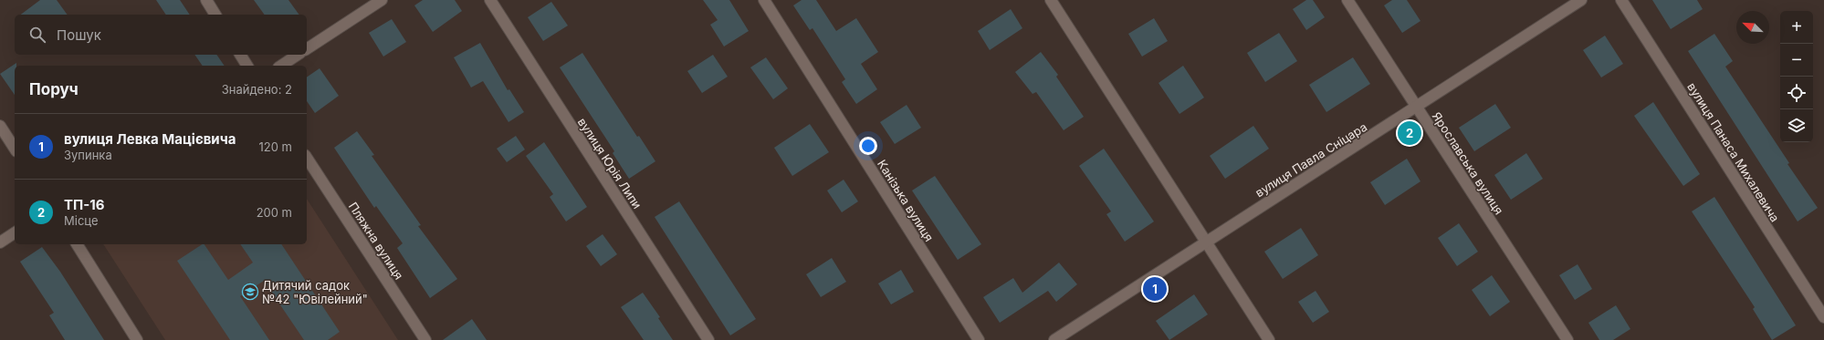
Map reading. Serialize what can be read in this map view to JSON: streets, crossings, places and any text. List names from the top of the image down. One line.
{"streets":{"street":["вулиця Панаса Михалевича","вулиця Павла Сніцара","вулиця Юрія Липи","Ярославська вулиця","Канізька вулиця","Пляжна вулиця"]},"crossings":[["вулиця Павла Сніцара","Ярославська вулиця"]],"places":{"school or university":["Дитячий садок №42 \"Ювілейний\""]},"north":"top left","page":{"map_buttons":["+","−"],"search":"Пошук","heading":["Поруч","Знайдено: 2"],"list":[{"mark":"1","name":"вулиця Левка Мацієвича","note":"Зупинка","value":"120 m"},{"mark":"2","name":"ТП-16","note":"Місце","value":"200 m"}],"pins":["2","1"]}}
